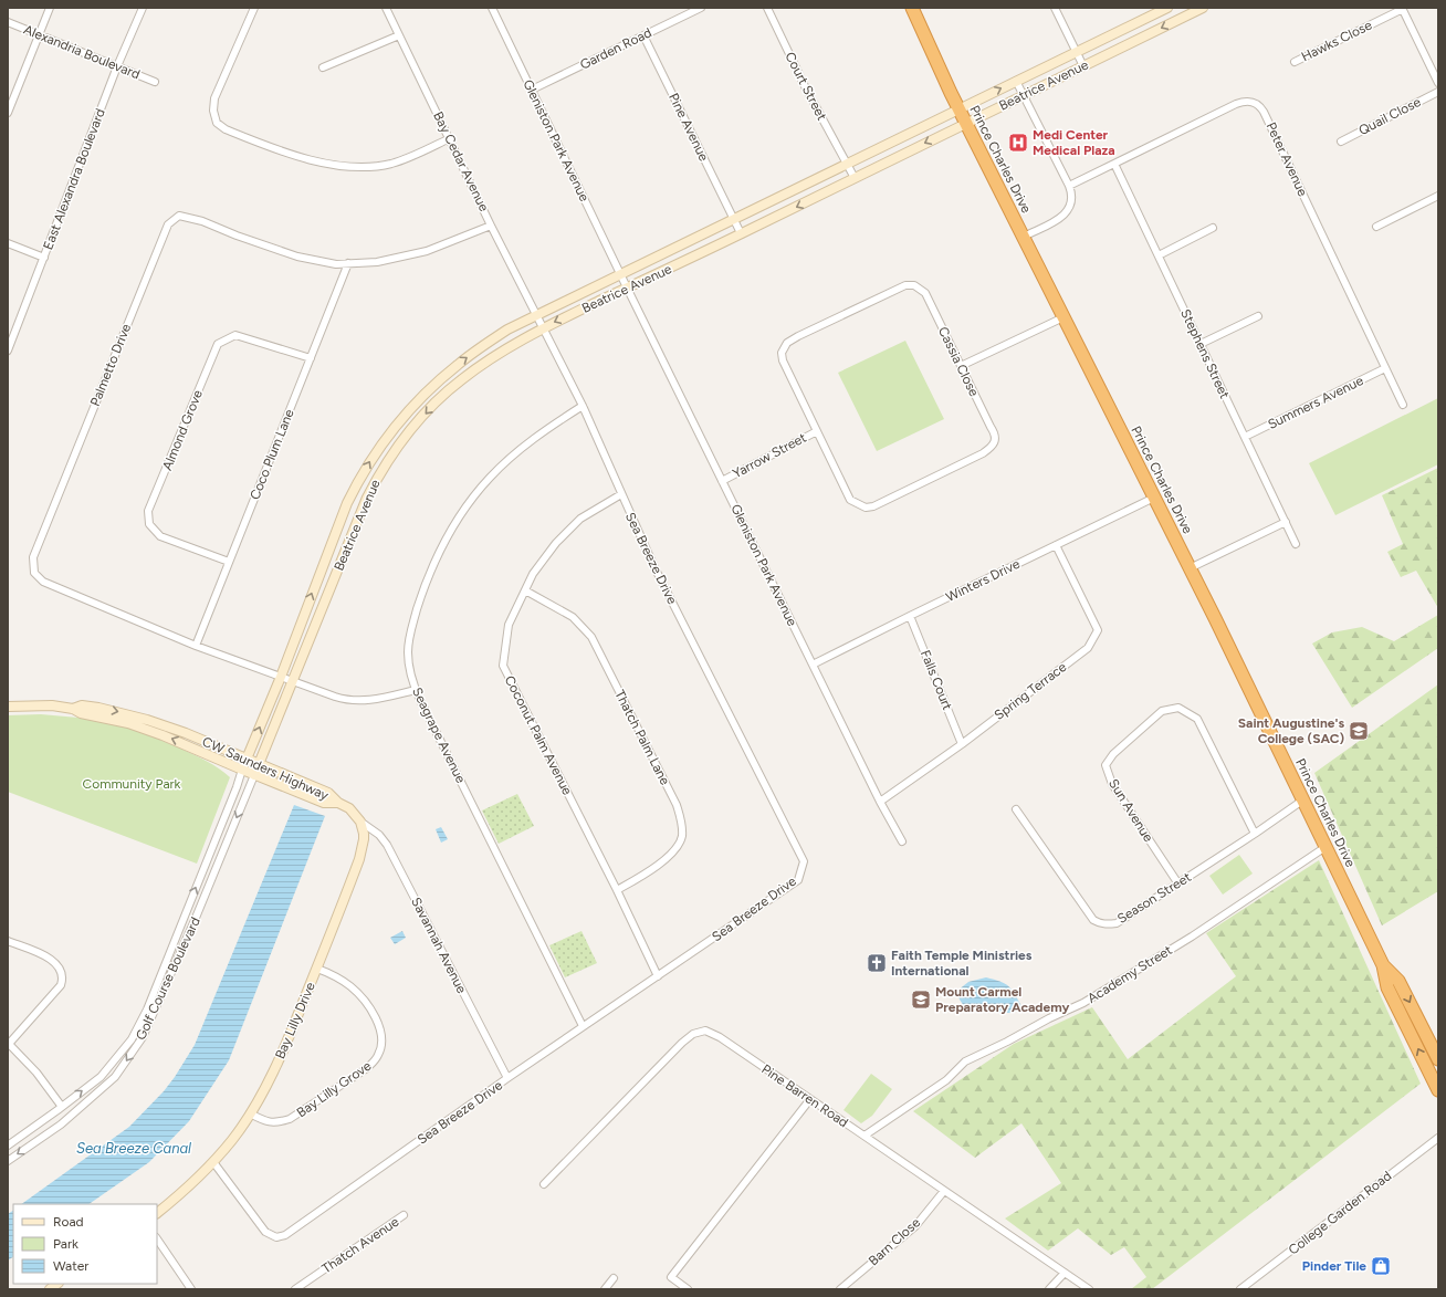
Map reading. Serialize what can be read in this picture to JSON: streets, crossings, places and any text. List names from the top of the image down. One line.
{"streets":{"highway":["Prince Charles Drive"],"main road":["Beatrice Avenue","CW Saunders Highway","Bay Lilly Drive"],"street":["Hawks Close","Garden Road","Alexandria Boulevard","Court Street","Quail Close","Pine Avenue","Gleniston Park Avenue","Peter Avenue","Bay Cedar Avenue","East Alexandra Boulevard","Stephens Street","Cassia Close","Palmetto Drive","Summers Avenue","Almond Grove","Coco Plum Lane","Yarrow Street","Sea Breeze Drive","Winters Drive","Falls Court","Spring Terrace","Seagrape Avenue","Coconut Palm Avenue","Thatch Palm Lane","Sun Avenue","Season Street","Savannah Avenue","Academy Street","Golf Course Boulevard","Bay Lilly Grove","Pine Barren Road","College Garden Road","Barn Close","Thatch Avenue"]},"crossings":[["Garden Road","Pine Avenue"],["Garden Road","Gleniston Park Avenue"],["Alexandria Boulevard","East Alexandra Boulevard"],["Beatrice Avenue","Court Street"],["Beatrice Avenue","Pine Avenue"],["Beatrice Avenue","Gleniston Park Avenue"],["Beatrice Avenue","Prince Charles Drive"],["Beatrice Avenue","Bay Cedar Avenue"],["Beatrice Avenue","Palmetto Drive"],["Beatrice Avenue","Sea Breeze Drive"],["Beatrice Avenue","CW Saunders Highway"],["Beatrice Avenue","Golf Course Boulevard"],["Gleniston Park Avenue","Yarrow Street"],["Gleniston Park Avenue","Winters Drive"],["Gleniston Park Avenue","Spring Terrace"],["Prince Charles Drive","Winters Drive"],["Prince Charles Drive","Season Street"],["Prince Charles Drive","Academy Street"],["Peter Avenue","Stephens Street"],["Peter Avenue","Summers Avenue"],["Bay Cedar Avenue","Palmetto Drive"],["Bay Cedar Avenue","Sea Breeze Drive"],["Stephens Street","Summers Avenue"],["Cassia Close","Yarrow Street"],["Palmetto Drive","Coco Plum Lane"],["Palmetto Drive","Seagrape Avenue"],["Almond Grove","Coco Plum Lane"],["Sea Breeze Drive","Seagrape Avenue"],["Sea Breeze Drive","Coconut Palm Avenue"],["Sea Breeze Drive","Savannah Avenue"],["Sea Breeze Drive","Bay Lilly Drive"],["Winters Drive","Falls Court"],["Winters Drive","Spring Terrace"],["Falls Court","Spring Terrace"],["Coconut Palm Avenue","Thatch Palm Lane"],["CW Saunders Highway","Golf Course Boulevard"],["Sun Avenue","Season Street"],["Savannah Avenue","Bay Lilly Drive"],["Academy Street","Pine Barren Road"],["Bay Lilly Drive","Bay Lilly Grove"],["Pine Barren Road","Barn Close"]],"water":["Sea Breeze Canal"],"parks":["Community Park"],"places":{"hospital":["Medi Center Medical Plaza"],"school or university":["Saint Augustine's College (SAC)","Mount Carmel Preparatory Academy"],"church":["Faith Temple Ministries International"],"shop":["Pinder Tile"]},"legend":["Road","Park","Water"]}
